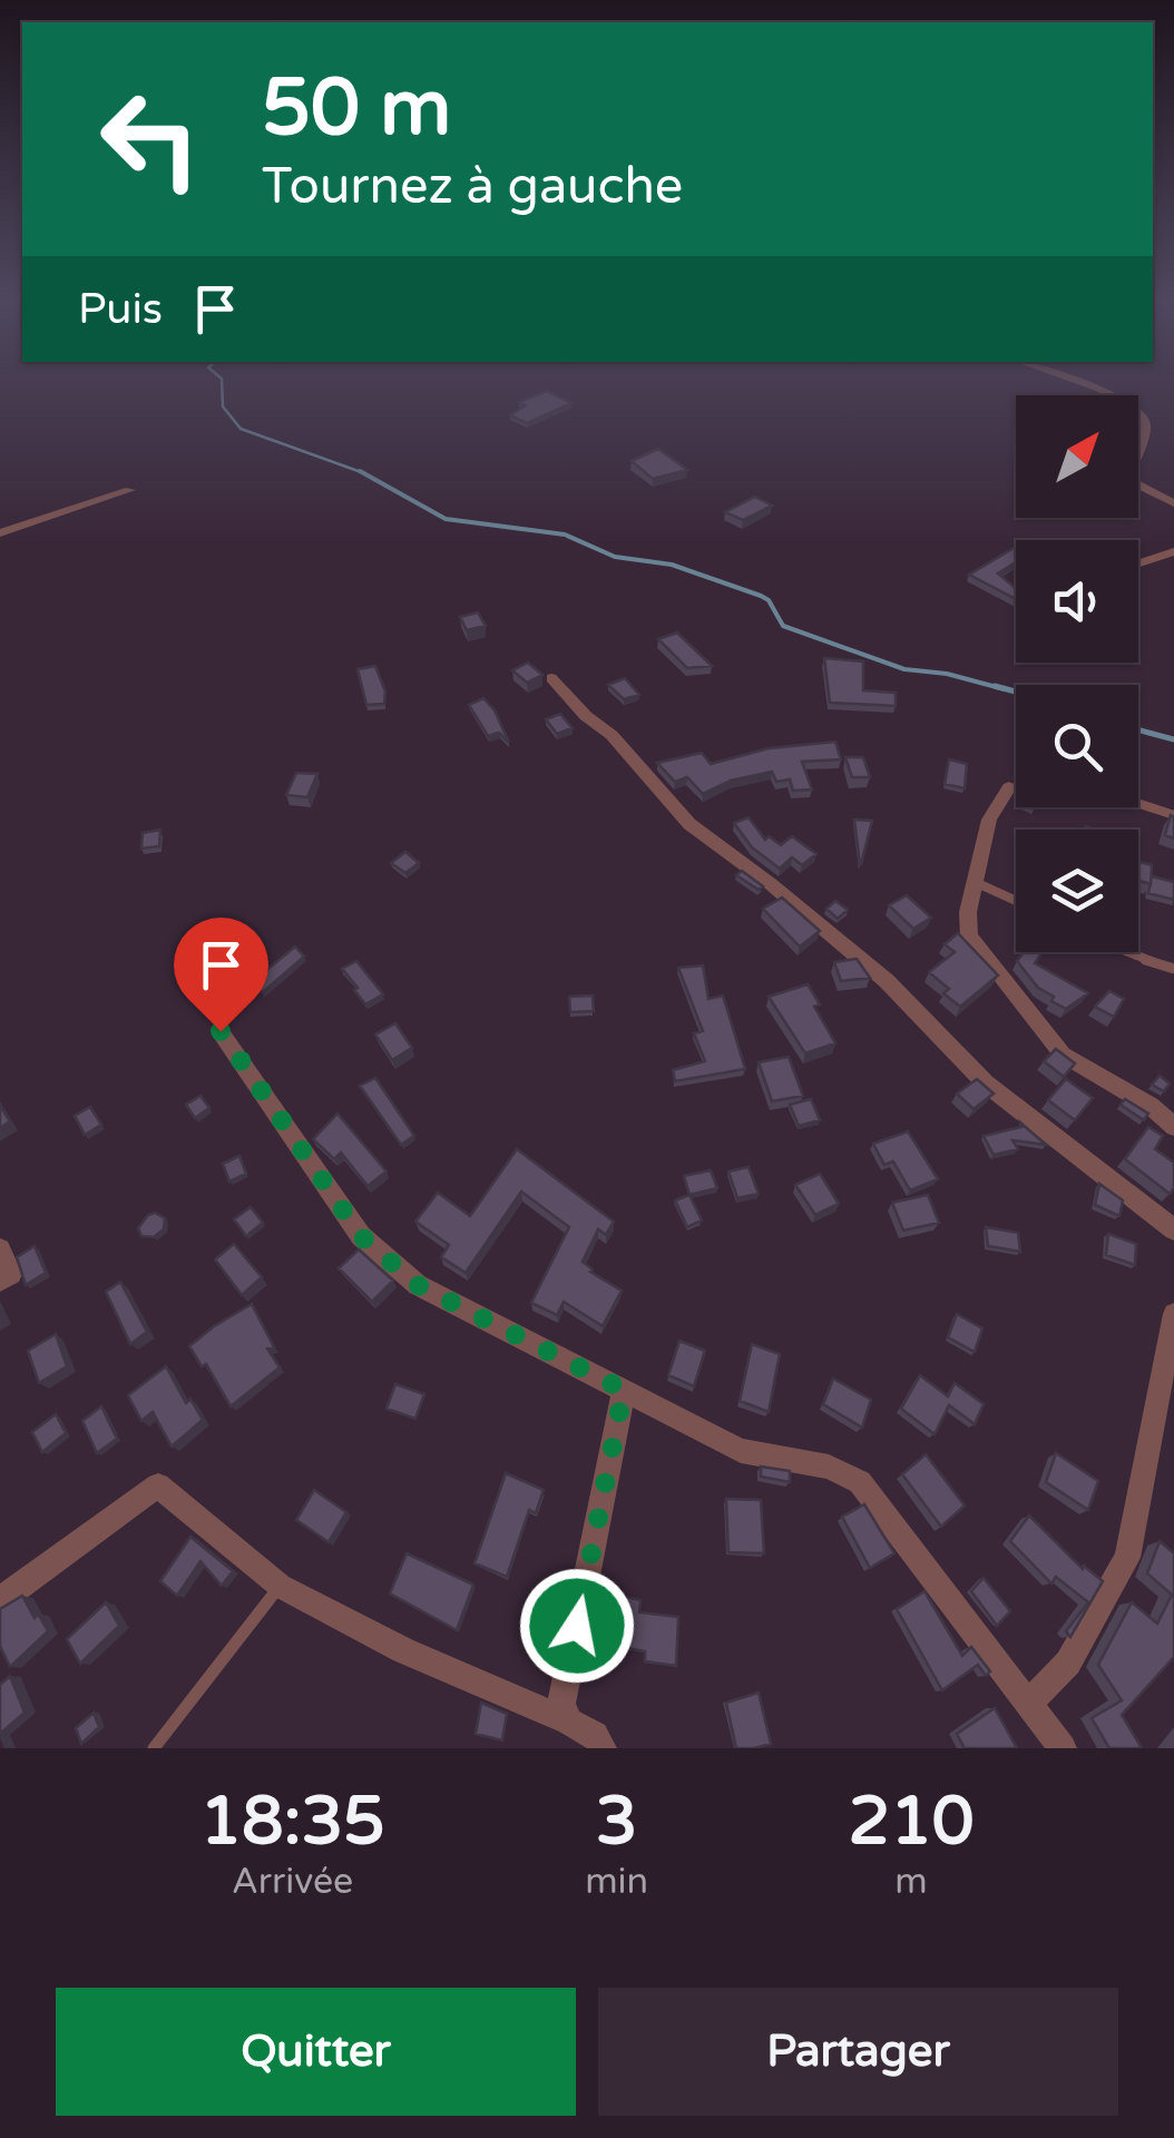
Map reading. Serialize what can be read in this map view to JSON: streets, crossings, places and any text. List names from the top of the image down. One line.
{"north":"top right","page":{"turn":["50 m","Tournez à gauche"],"then":"Puis","eta":["18:35","Arrivée","3","min","210","m"],"buttons":["Quitter","Partager"]}}
